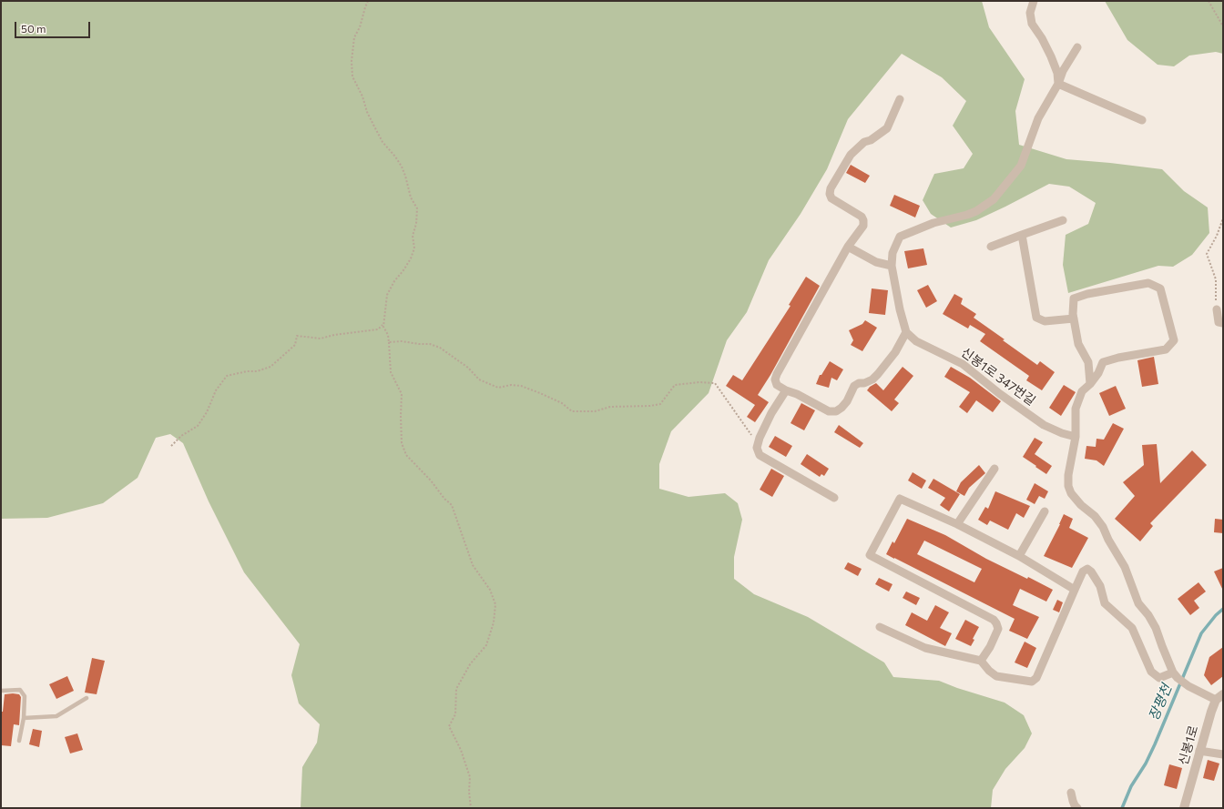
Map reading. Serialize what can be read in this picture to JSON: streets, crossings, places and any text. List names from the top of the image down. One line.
{"streets":{"street":["신봉1로 347번길","신봉1로"]},"water":["장평천"],"scale_bar":"50 m"}
